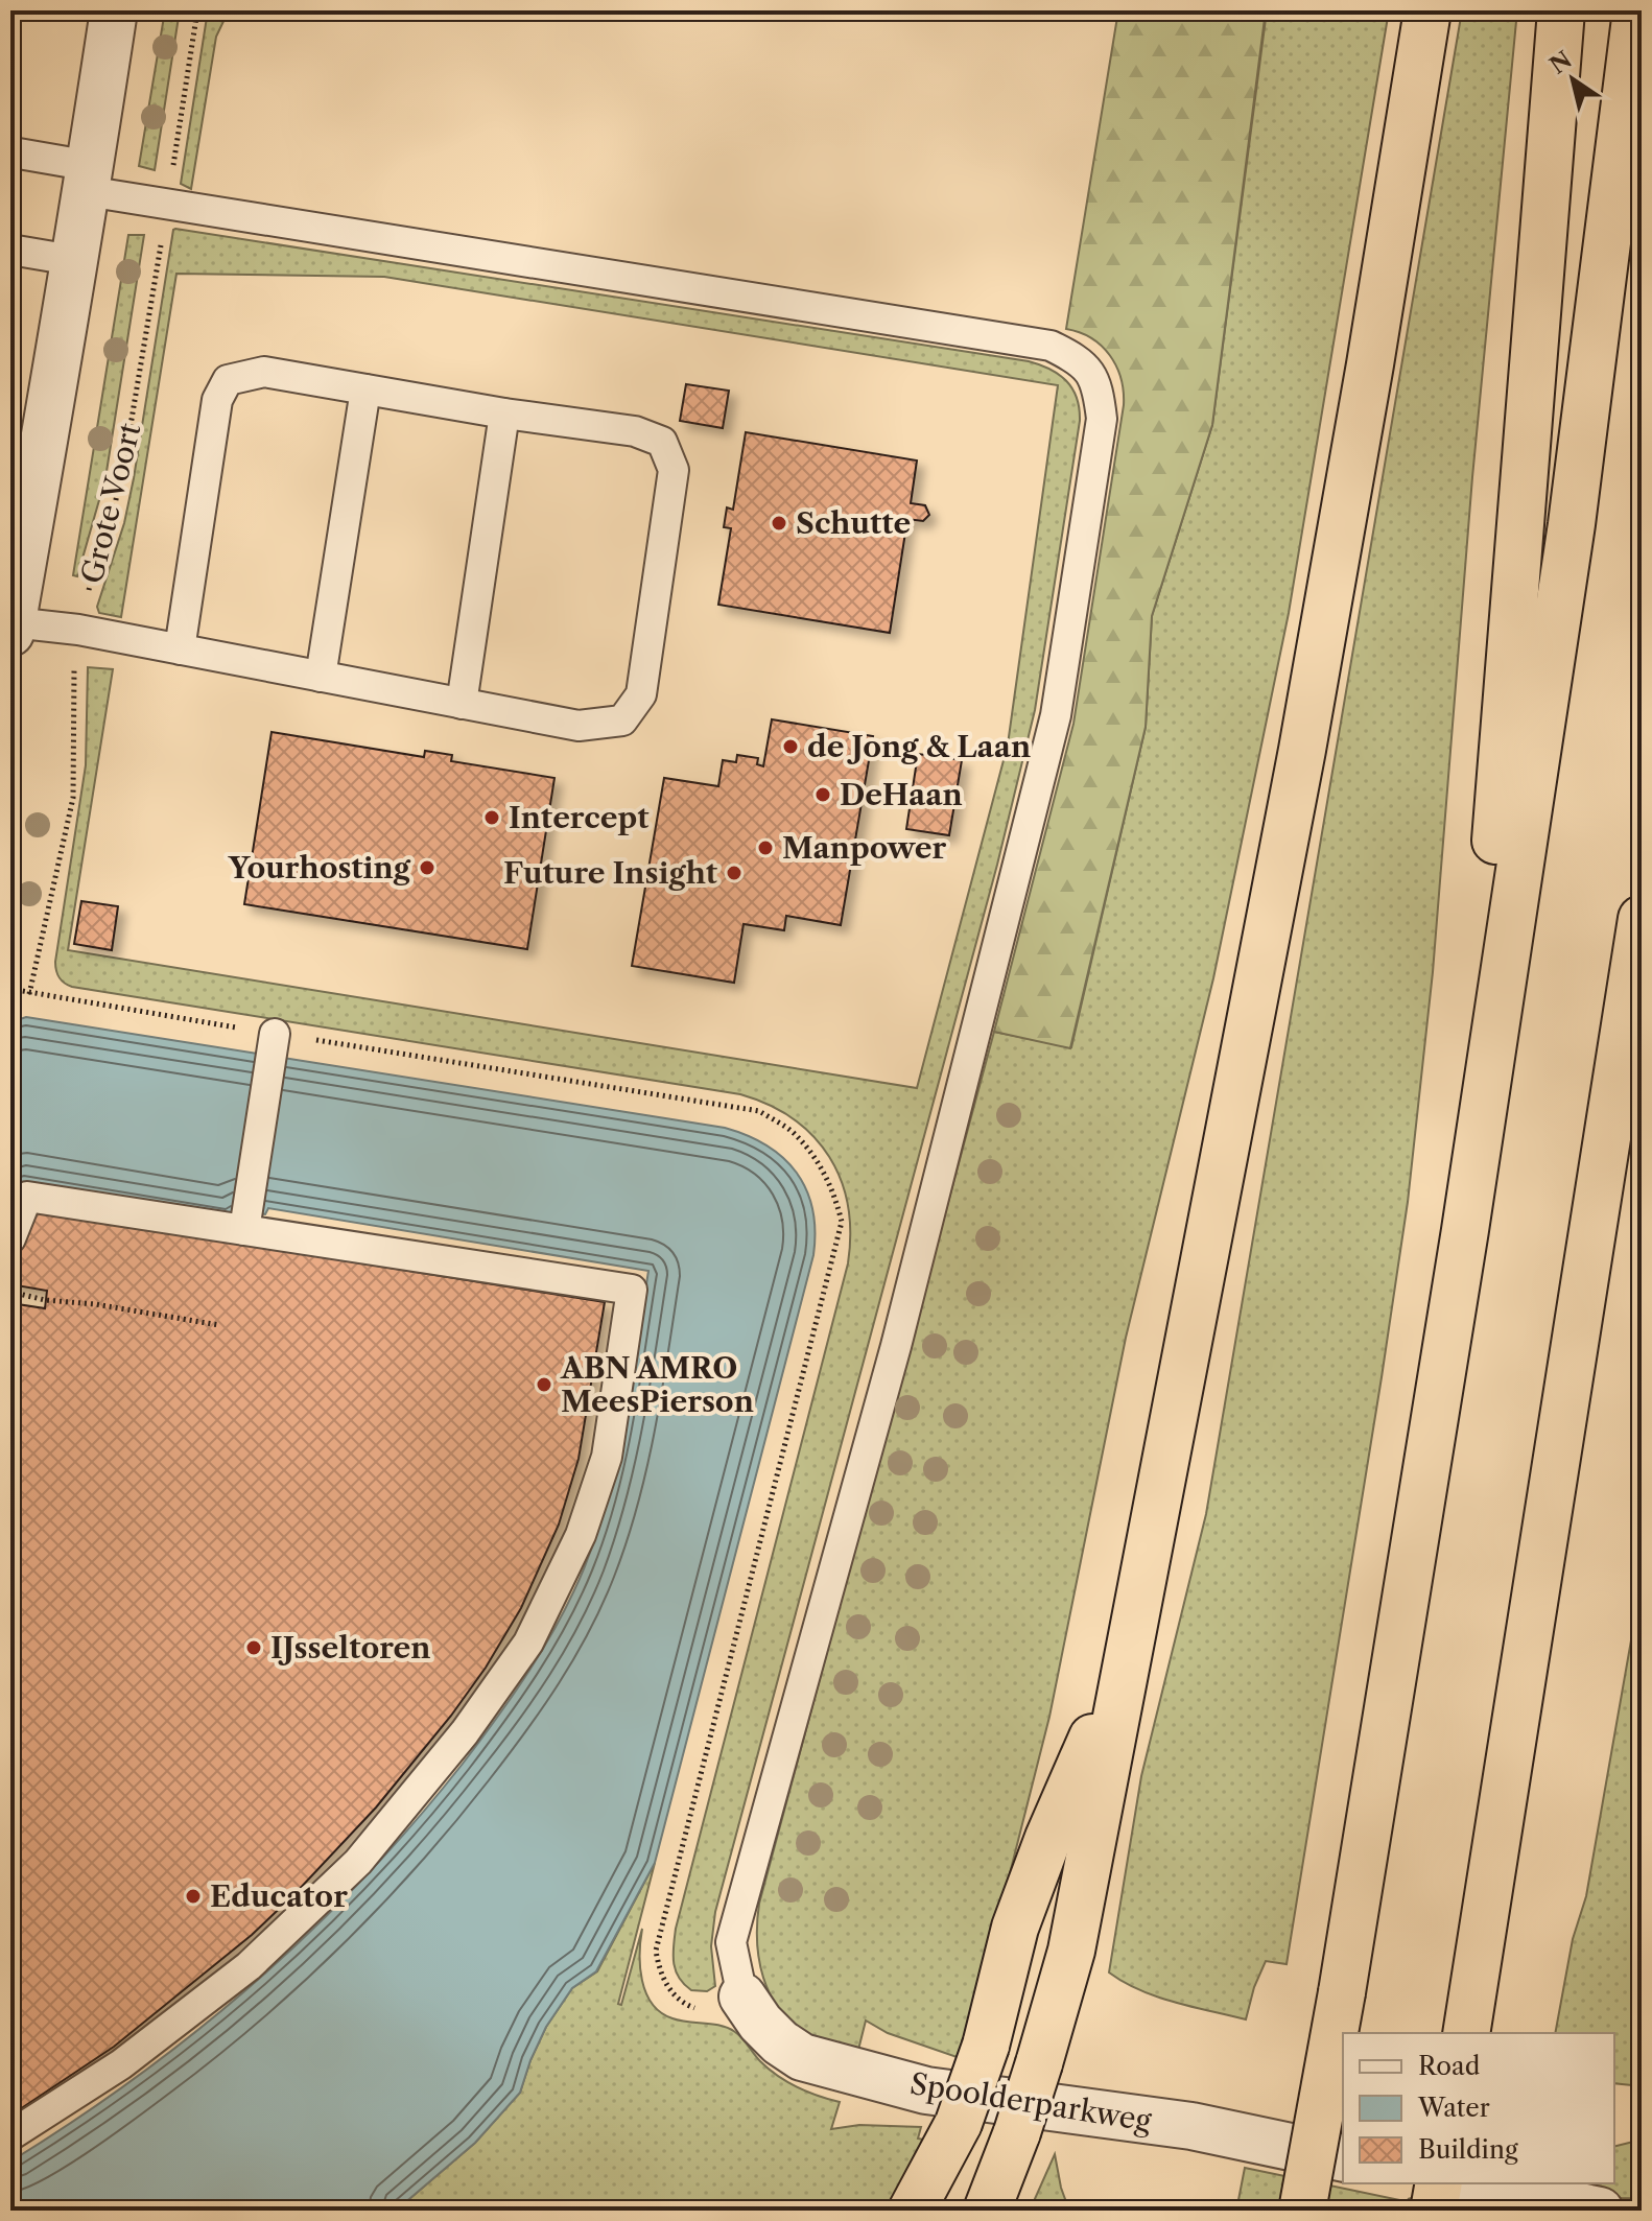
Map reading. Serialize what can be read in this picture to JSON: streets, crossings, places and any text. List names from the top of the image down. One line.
{"streets":{"street":["Spoolderparkweg"],"path":["Grote Voort"]},"places":["Schutte","de Jong & Laan","DeHaan","Intercept","Manpower","Yourhosting","Future Insight","ABN AMRO MeesPierson","IJsseltoren","Educator"],"legend":["Road","Water","Building"],"north":"top left"}
